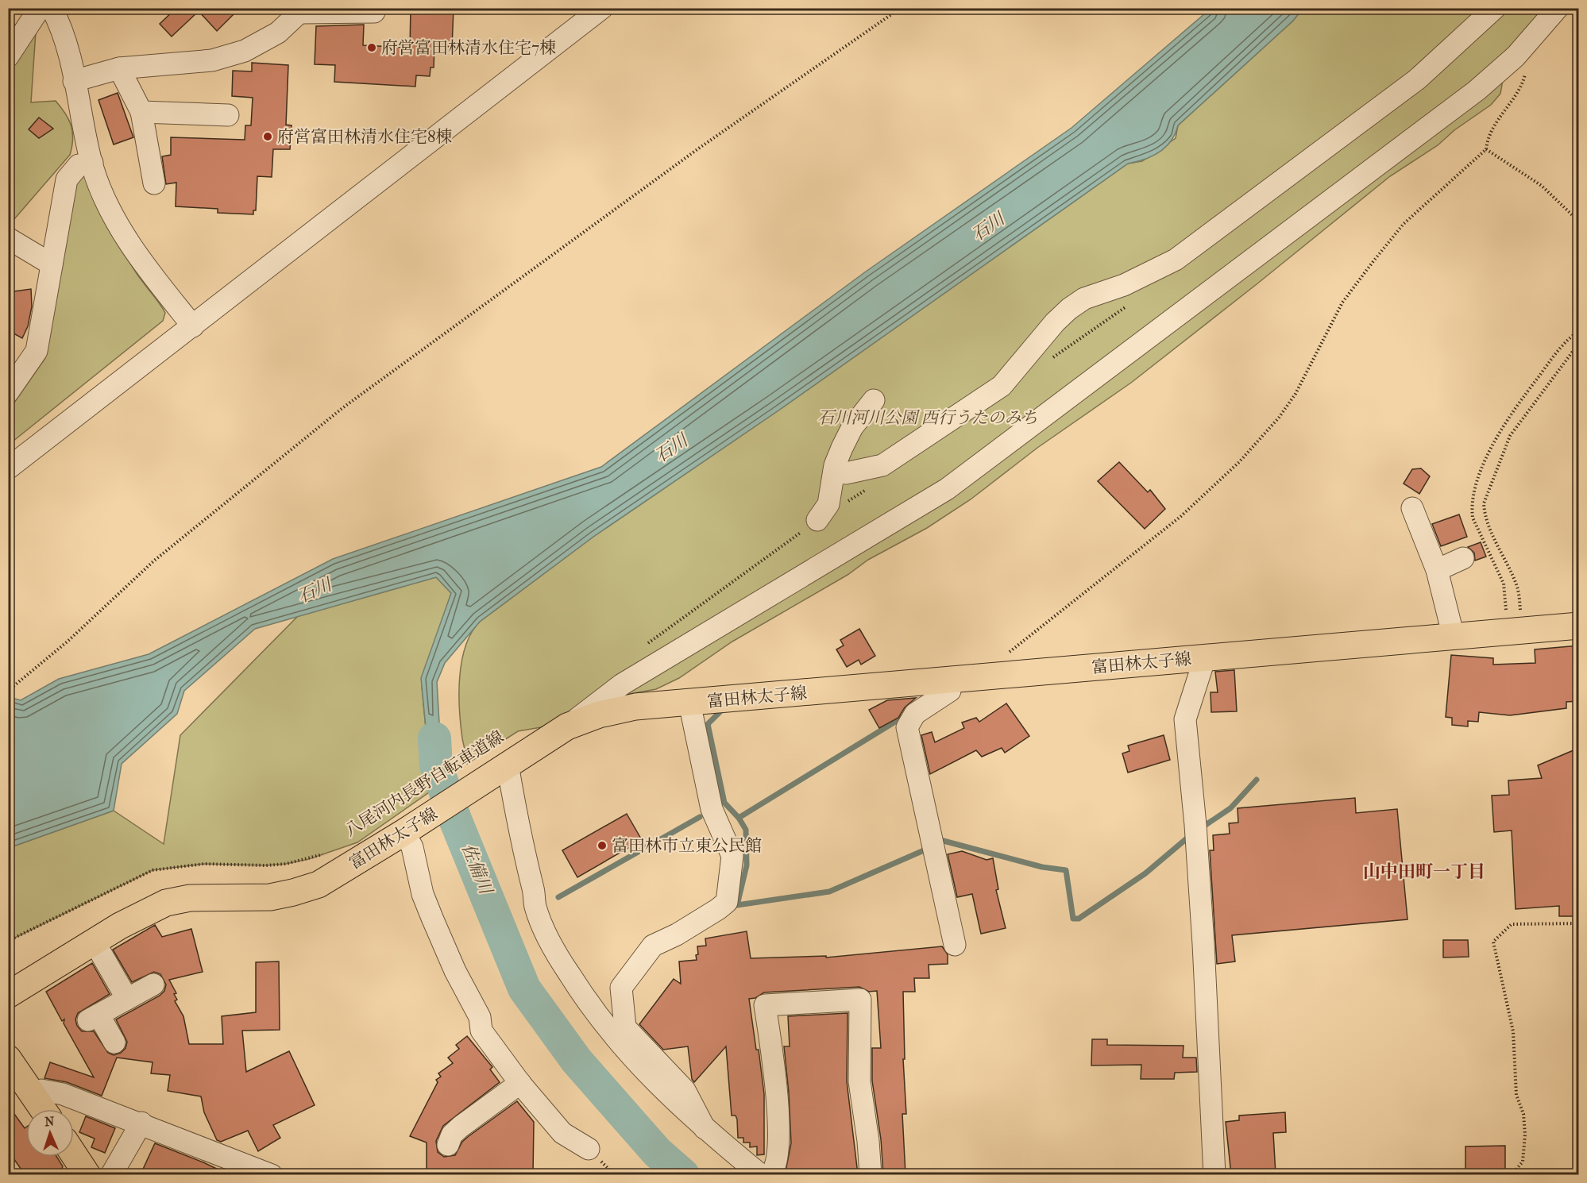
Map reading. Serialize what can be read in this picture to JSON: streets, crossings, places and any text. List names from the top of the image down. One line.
{"streets":{"main road":["富田林太子線"],"path":["八尾河内長野自転車道線"]},"districts":["山中田町一丁目"],"water":["石川","佐備川"],"parks":["石川河川公園 西行うたのみち"],"places":["府営富田林清水住宅7棟","府営富田林清水住宅8棟","富田林市立東公民館"],"north":"top"}
